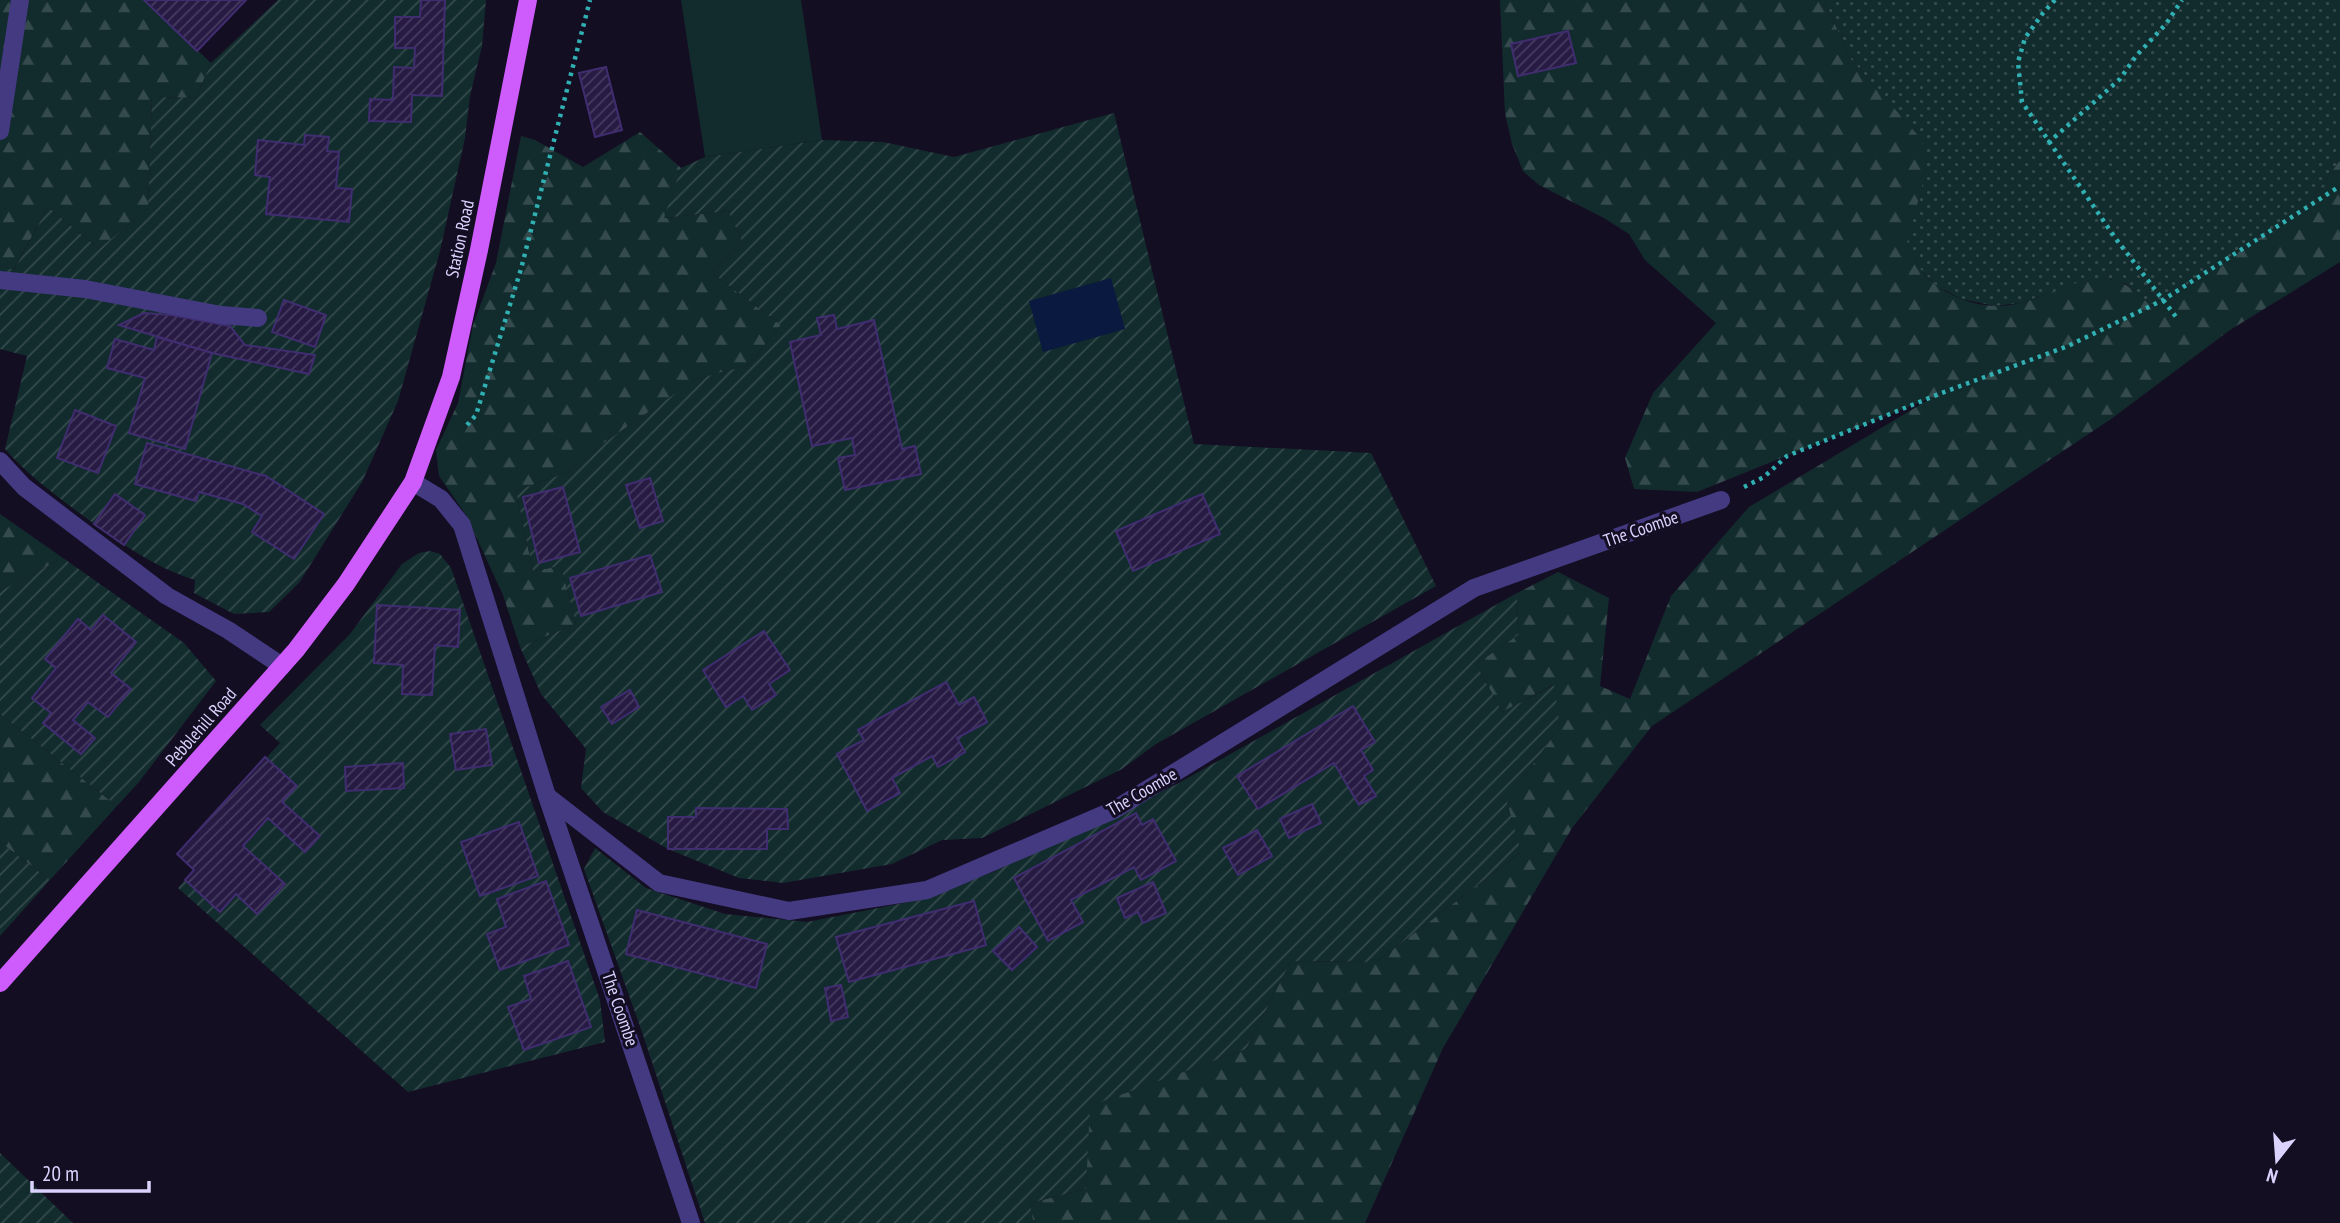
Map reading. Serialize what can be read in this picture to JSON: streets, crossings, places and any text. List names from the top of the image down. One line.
{"streets":{"main road":["Station Road","Pebblehill Road"],"street":["The Coombe"]},"crossings":[["Station Road","The Coombe"],["Station Road","Pebblehill Road"],["The Coombe","Pebblehill Road"]],"scale_bar":"20 m","north":"bottom"}
